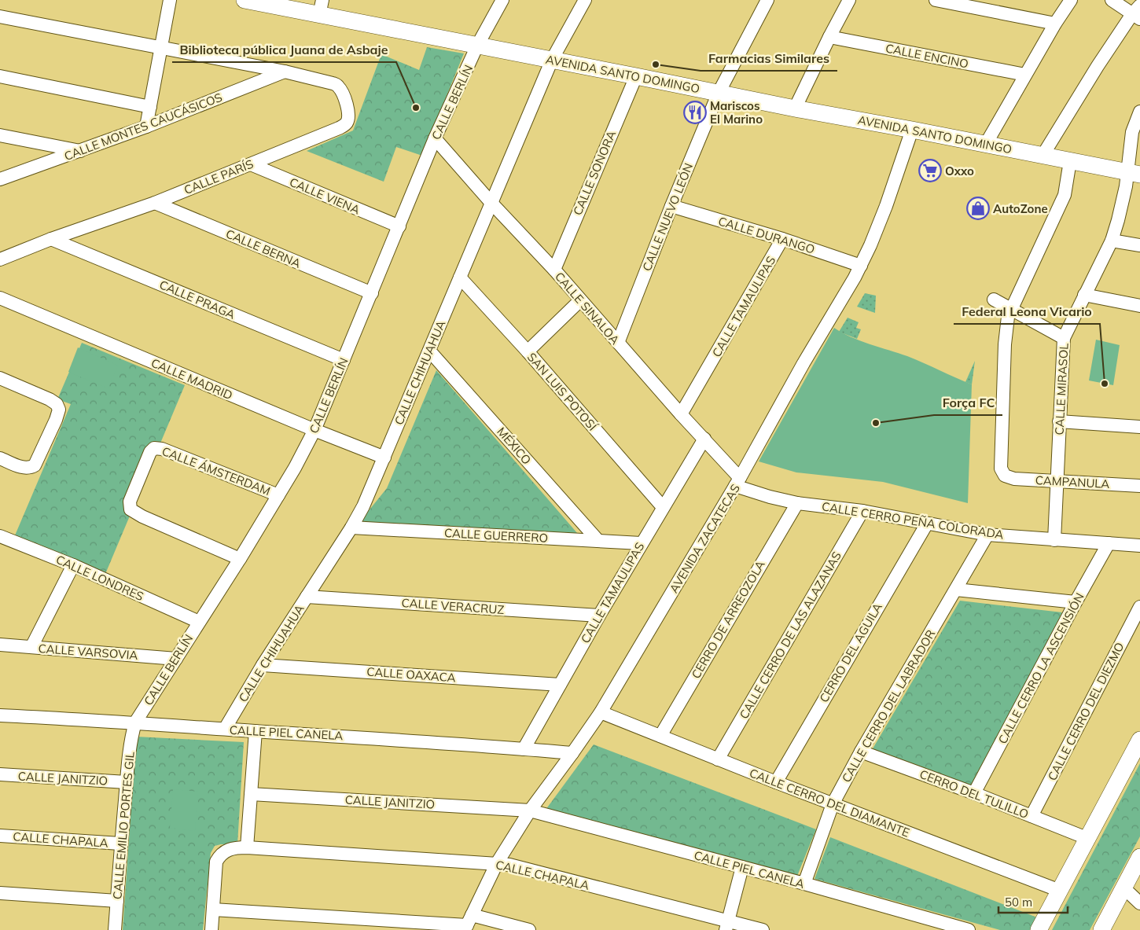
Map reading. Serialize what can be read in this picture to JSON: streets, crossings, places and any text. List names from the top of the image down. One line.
{"streets":{"main road":["AVENIDA SANTO DOMINGO"],"street":["CALLE ENCINO","CALLE BERLÍN","CALLE MONTES CAUCÁSICOS","CALLE SONORA","CALLE PARÍS","CALLE VIENA","CALLE NUEVO LEÓN","CALLE DURANGO","CALLE BERNA","CALLE PRAGA","CALLE TAMAULIPAS","CALLE SINALOA","CALLE CHIHUAHUA","CALLE MADRID","CALLE MIRASOL","SAN LUIS POTOSÍ","MÉXICO","CALLE ÁMSTERDAM","CAMPANULA","CALLE CERRO PEÑA COLORADA","CALLE GUERRERO","AVENIDA ZACATECAS","CALLE LONDRES","CALLE VERACRUZ","CERRO DE ARREOZOLA","CALLE CERRO DE LAS ALAZANAS","CALLE VARSOVIA","CERRO DEL AGUILA","CALLE CERRO LA ASCENSIÓN","CALLE OAXACA","CALLE CERRO DEL LABRADOR","CALLE CERRO DEL DIEZMO","CALLE PIEL CANELA","CALLE JANITZIO","CERRO DEL TULILLO","CALLE CERRO DEL DIAMANTE","CALLE EMILIO PORTES GIL","CALLE CHAPALA"]},"crossings":[["AVENIDA SANTO DOMINGO","CALLE BERLÍN"],["AVENIDA SANTO DOMINGO","CALLE SONORA"],["AVENIDA SANTO DOMINGO","CALLE NUEVO LEÓN"],["AVENIDA SANTO DOMINGO","CALLE CHIHUAHUA"],["AVENIDA SANTO DOMINGO","CALLE MIRASOL"],["AVENIDA SANTO DOMINGO","AVENIDA ZACATECAS"],["CALLE BERLÍN","CALLE VIENA"],["CALLE BERLÍN","CALLE BERNA"],["CALLE BERLÍN","CALLE PRAGA"],["CALLE BERLÍN","CALLE SINALOA"],["CALLE BERLÍN","CALLE MADRID"],["CALLE BERLÍN","CALLE ÁMSTERDAM"],["CALLE BERLÍN","CALLE LONDRES"],["CALLE BERLÍN","CALLE VARSOVIA"],["CALLE BERLÍN","CALLE PIEL CANELA"],["CALLE BERLÍN","CALLE EMILIO PORTES GIL"],["CALLE MONTES CAUCÁSICOS","CALLE PARÍS"],["CALLE SONORA","CALLE SINALOA"],["CALLE PARÍS","CALLE VIENA"],["CALLE PARÍS","CALLE BERNA"],["CALLE PARÍS","CALLE PRAGA"],["CALLE NUEVO LEÓN","CALLE DURANGO"],["CALLE NUEVO LEÓN","CALLE SINALOA"],["CALLE DURANGO","CALLE TAMAULIPAS"],["CALLE DURANGO","AVENIDA ZACATECAS"],["CALLE TAMAULIPAS","CALLE SINALOA"],["CALLE TAMAULIPAS","SAN LUIS POTOSÍ"],["CALLE TAMAULIPAS","CALLE GUERRERO"],["CALLE TAMAULIPAS","CALLE VERACRUZ"],["CALLE TAMAULIPAS","CALLE OAXACA"],["CALLE TAMAULIPAS","CALLE PIEL CANELA"],["CALLE SINALOA","CALLE CHIHUAHUA"],["CALLE SINALOA","CALLE CERRO PEÑA COLORADA"],["CALLE SINALOA","AVENIDA ZACATECAS"],["CALLE CHIHUAHUA","CALLE MADRID"],["CALLE CHIHUAHUA","SAN LUIS POTOSÍ"],["CALLE CHIHUAHUA","MÉXICO"],["CALLE CHIHUAHUA","CALLE GUERRERO"],["CALLE CHIHUAHUA","CALLE VERACRUZ"],["CALLE CHIHUAHUA","CALLE OAXACA"],["CALLE CHIHUAHUA","CALLE PIEL CANELA"],["CALLE MIRASOL","CAMPANULA"],["CALLE MIRASOL","CALLE CERRO PEÑA COLORADA"],["MÉXICO","CALLE GUERRERO"],["CALLE CERRO PEÑA COLORADA","AVENIDA ZACATECAS"],["CALLE CERRO PEÑA COLORADA","CERRO DE ARREOZOLA"],["CALLE CERRO PEÑA COLORADA","CALLE CERRO DE LAS ALAZANAS"],["CALLE CERRO PEÑA COLORADA","CERRO DEL AGUILA"],["CALLE CERRO PEÑA COLORADA","CALLE CERRO LA ASCENSIÓN"],["CALLE CERRO PEÑA COLORADA","CALLE CERRO DEL LABRADOR"],["AVENIDA ZACATECAS","CALLE PIEL CANELA"],["AVENIDA ZACATECAS","CALLE JANITZIO"],["AVENIDA ZACATECAS","CALLE CERRO DEL DIAMANTE"],["AVENIDA ZACATECAS","CALLE CHAPALA"],["CERRO DE ARREOZOLA","CALLE CERRO DEL DIAMANTE"],["CALLE CERRO DE LAS ALAZANAS","CALLE CERRO DEL DIAMANTE"],["CERRO DEL AGUILA","CALLE CERRO DEL DIAMANTE"],["CALLE CERRO LA ASCENSIÓN","CERRO DEL TULILLO"],["CALLE CERRO DEL LABRADOR","CALLE PIEL CANELA"],["CALLE CERRO DEL LABRADOR","CERRO DEL TULILLO"],["CALLE CERRO DEL LABRADOR","CALLE CERRO DEL DIAMANTE"],["CALLE CERRO DEL DIEZMO","CERRO DEL TULILLO"],["CALLE PIEL CANELA","CALLE JANITZIO"],["CALLE PIEL CANELA","CALLE EMILIO PORTES GIL"],["CALLE JANITZIO","CALLE EMILIO PORTES GIL"],["CALLE EMILIO PORTES GIL","CALLE CHAPALA"]],"places":{"other":["Farmacias Similares","Biblioteca pública Juana de Asbaje","Federal Leona Vicario","Força FC"],"restaurant":["Mariscos El Marino"],"supermarket":["Oxxo"],"shop":["AutoZone"]},"scale_bar":"50 m"}
